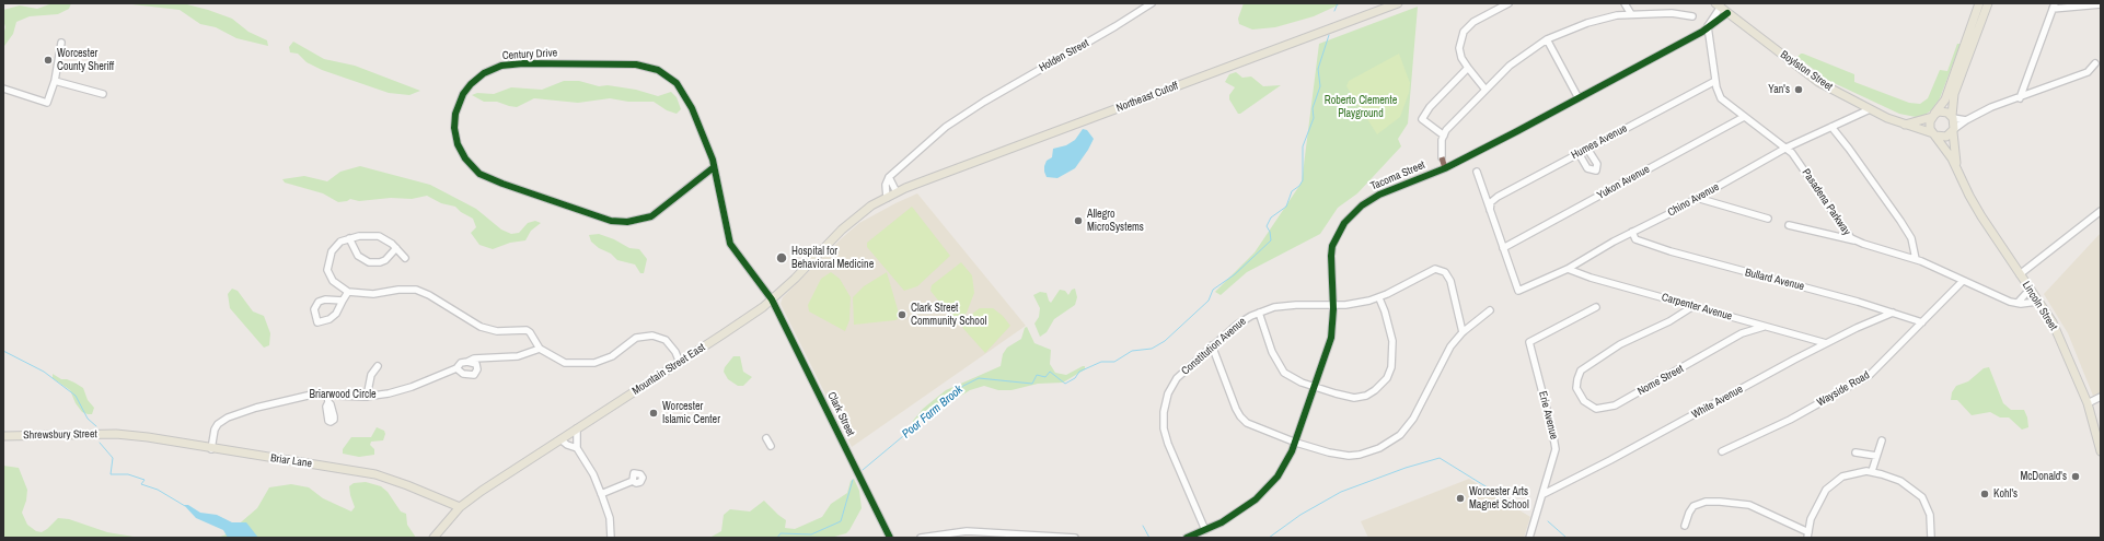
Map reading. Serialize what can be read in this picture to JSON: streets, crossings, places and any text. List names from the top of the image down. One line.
{"streets":{"main road":["Boylston Street","Northeast Cutoff","Lincoln Street","Mountain Street East","Shrewsbury Street","Briar Lane"],"street":["Century Drive","Holden Street","Humes Avenue","Tacoma Street","Yukon Avenue","Chino Avenue","Pasadena Parkway","Bullard Avenue","Carpenter Avenue","Constitution Avenue","Nome Street","Wayside Road","Briarwood Circle","White Avenue","Clark Street","Erie Avenue"]},"crossings":[["Century Drive","Mountain Street East"],["Century Drive","Clark Street"],["Boylston Street","Tacoma Street"],["Boylston Street","Chino Avenue"],["Boylston Street","Lincoln Street"],["Northeast Cutoff","Mountain Street East"],["Humes Avenue","Pasadena Parkway"],["Tacoma Street","Pasadena Parkway"],["Tacoma Street","Constitution Avenue"],["Yukon Avenue","Chino Avenue"],["Yukon Avenue","Pasadena Parkway"],["Chino Avenue","Pasadena Parkway"],["Chino Avenue","Bullard Avenue"],["Chino Avenue","Carpenter Avenue"],["Pasadena Parkway","Lincoln Street"],["Pasadena Parkway","Wayside Road"],["Bullard Avenue","Wayside Road"],["Bullard Avenue","White Avenue"],["Carpenter Avenue","Nome Street"],["Carpenter Avenue","White Avenue"],["Mountain Street East","Clark Street"],["Mountain Street East","Briar Lane"],["Briarwood Circle","Briar Lane"],["White Avenue","Erie Avenue"],["Shrewsbury Street","Briar Lane"]],"water":["Poor Farm Brook"],"parks":["Roberto Clemente Playground"],"places":["Worcester County Sheriff","Yan's","Allegro MicroSystems","Hospital for Behavioral Medicine","Clark Street Community School","Worcester Islamic Center","McDonald's","Kohl's","Worcester Arts Magnet School"]}
